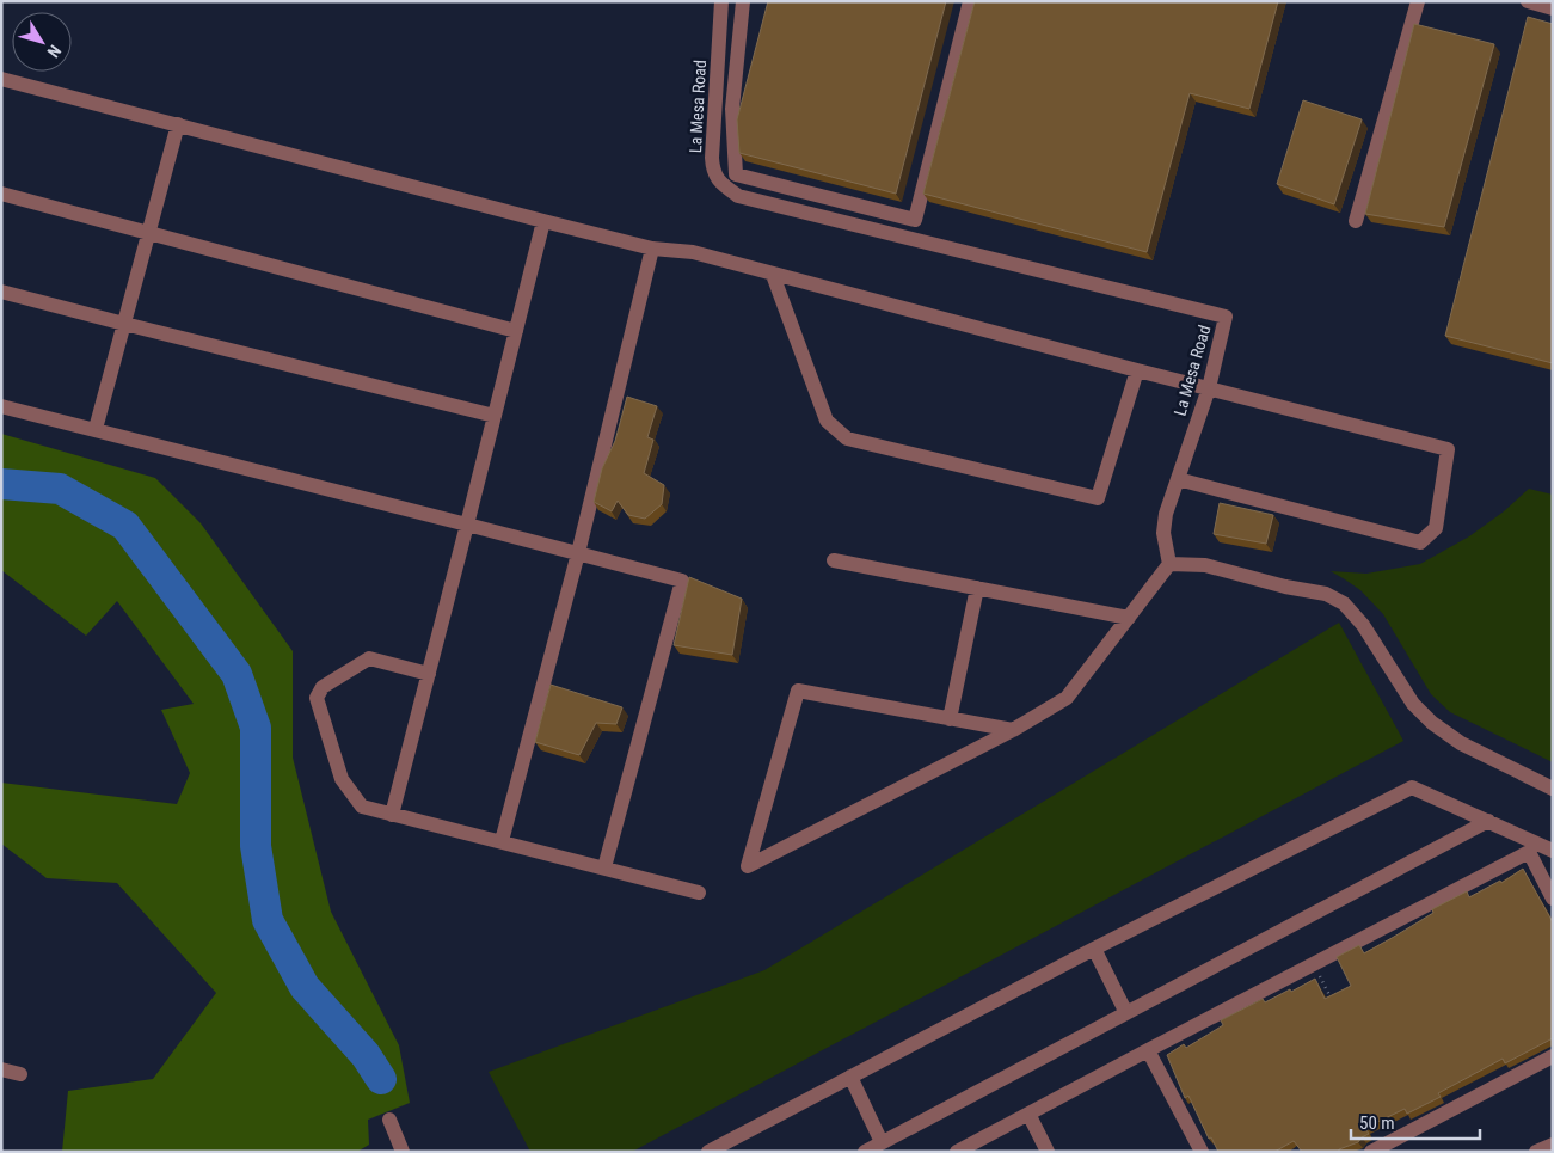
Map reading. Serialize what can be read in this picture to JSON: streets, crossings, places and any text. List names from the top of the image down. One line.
{"streets":{"street":["La Mesa Road"]},"scale_bar":"50 m","north":"bottom right"}
